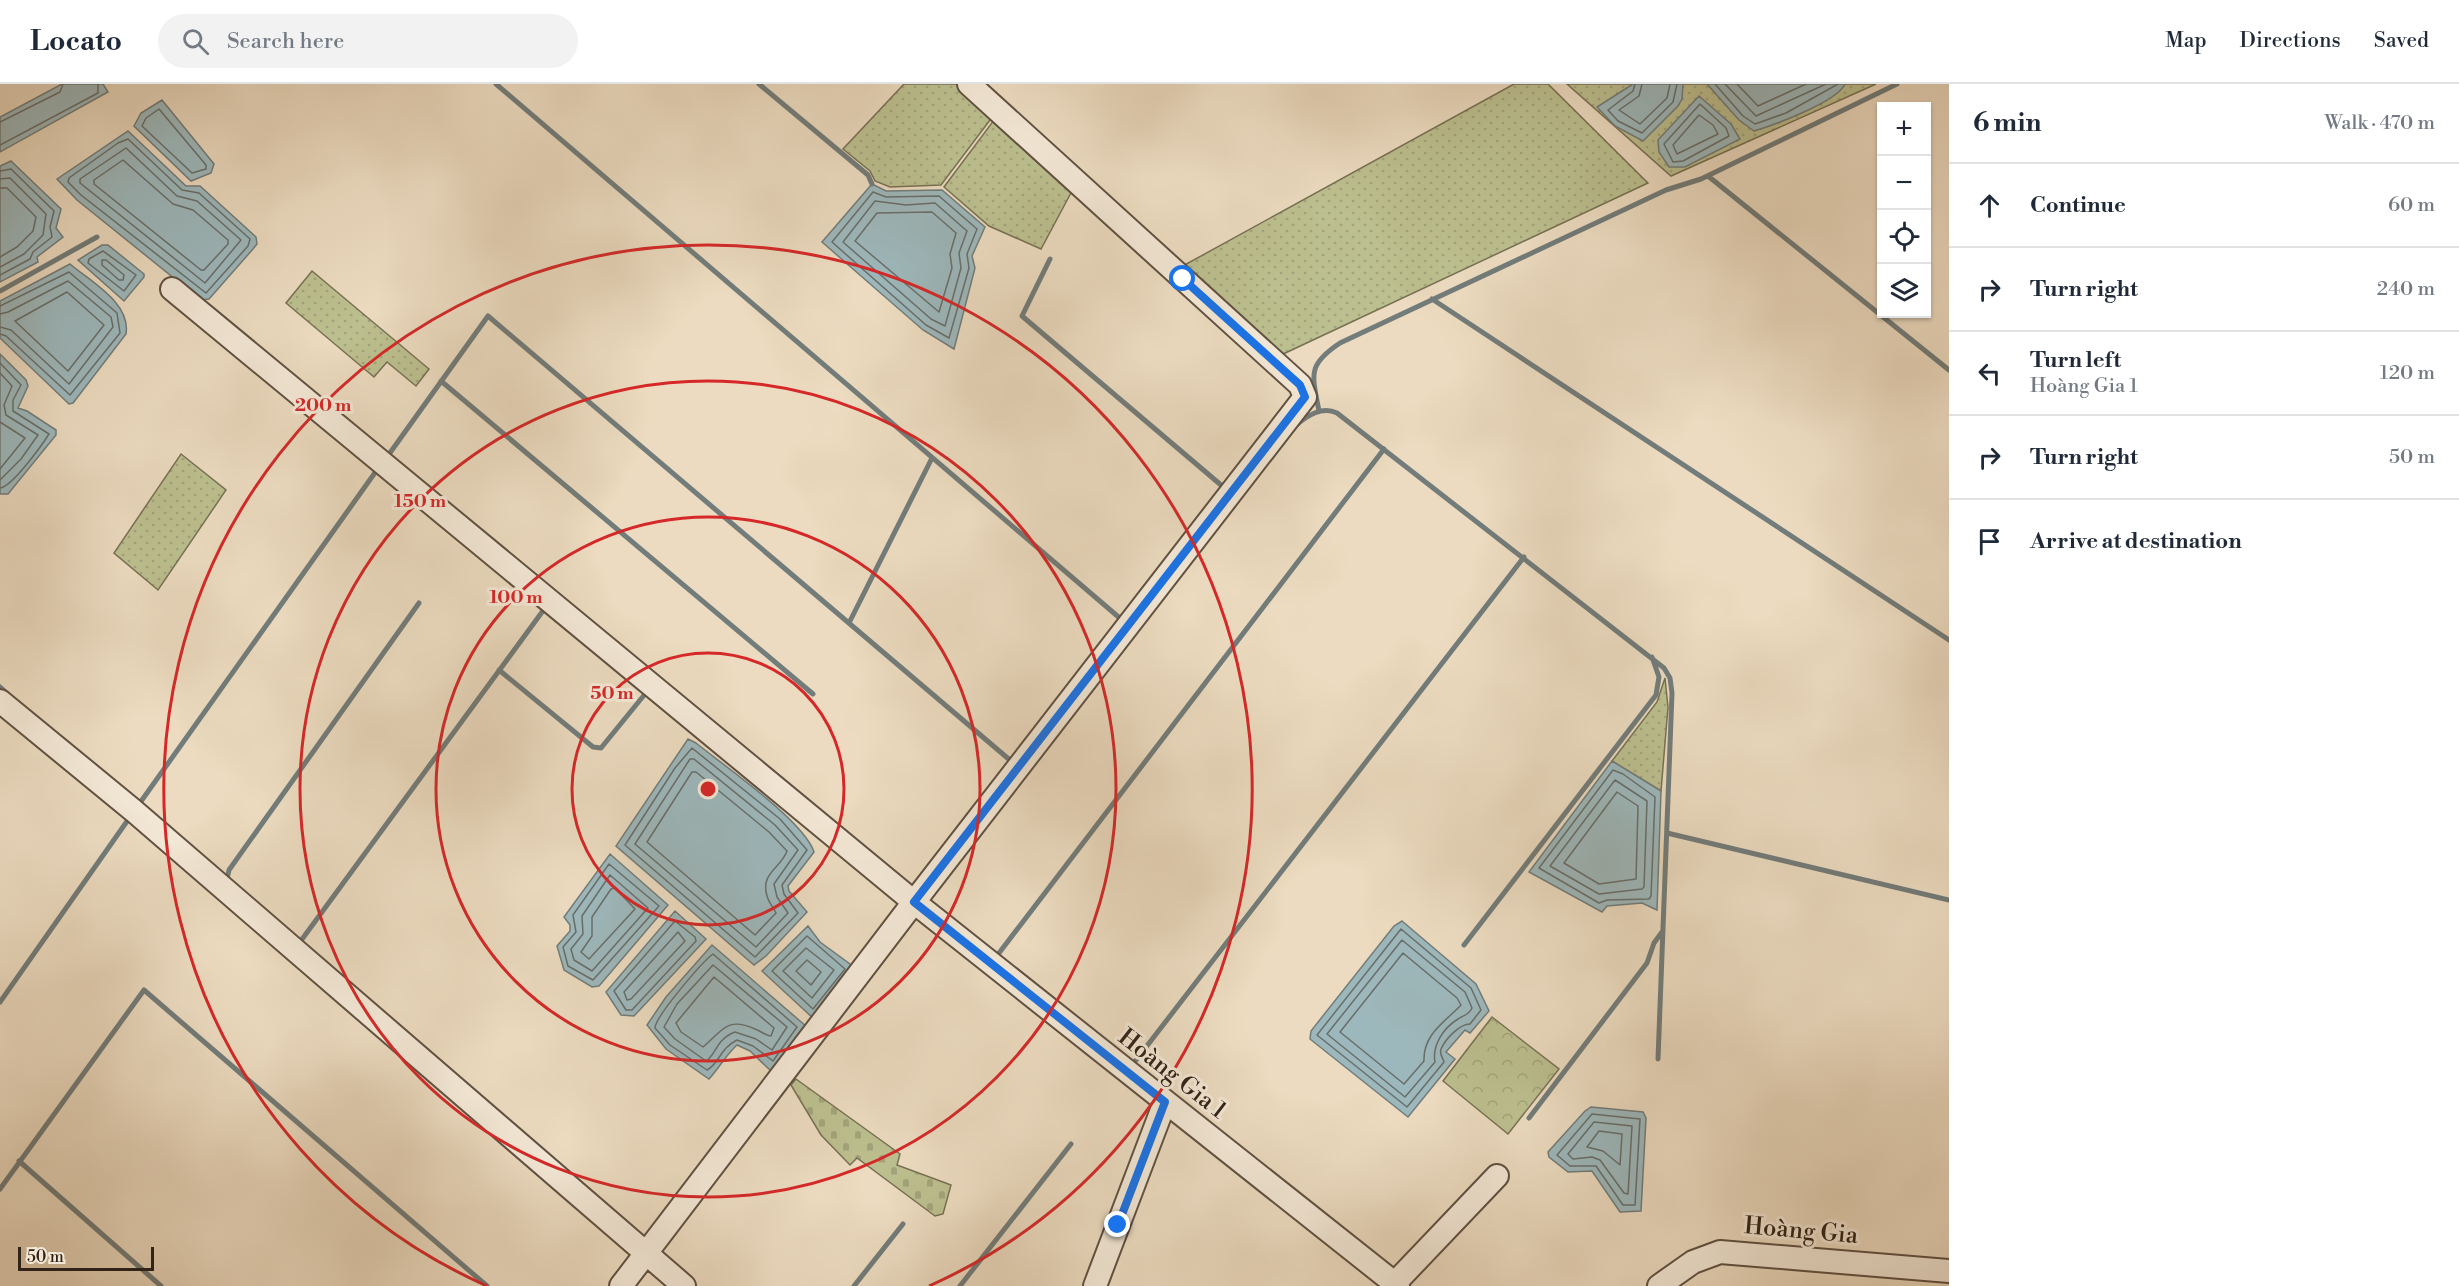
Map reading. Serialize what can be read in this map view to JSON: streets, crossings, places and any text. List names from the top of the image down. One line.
{"streets":{"street":["Hoàng Gia 1","Hoàng Gia"]},"scale_bar":"50 m","page":{"header":"Locato","search":"Search here","nav":["Map","Directions","Saved"],"heading":["6 min","Walk · 470 m"],"map_buttons":["+","−"],"list":[["Continue","60 m"],["Turn right","240 m"],["Turn left","Hoàng Gia 1","120 m"],["Turn right","50 m"],"Arrive at destination"],"scale":"50 m"},"rings":["200 m","150 m","100 m","50 m"]}
